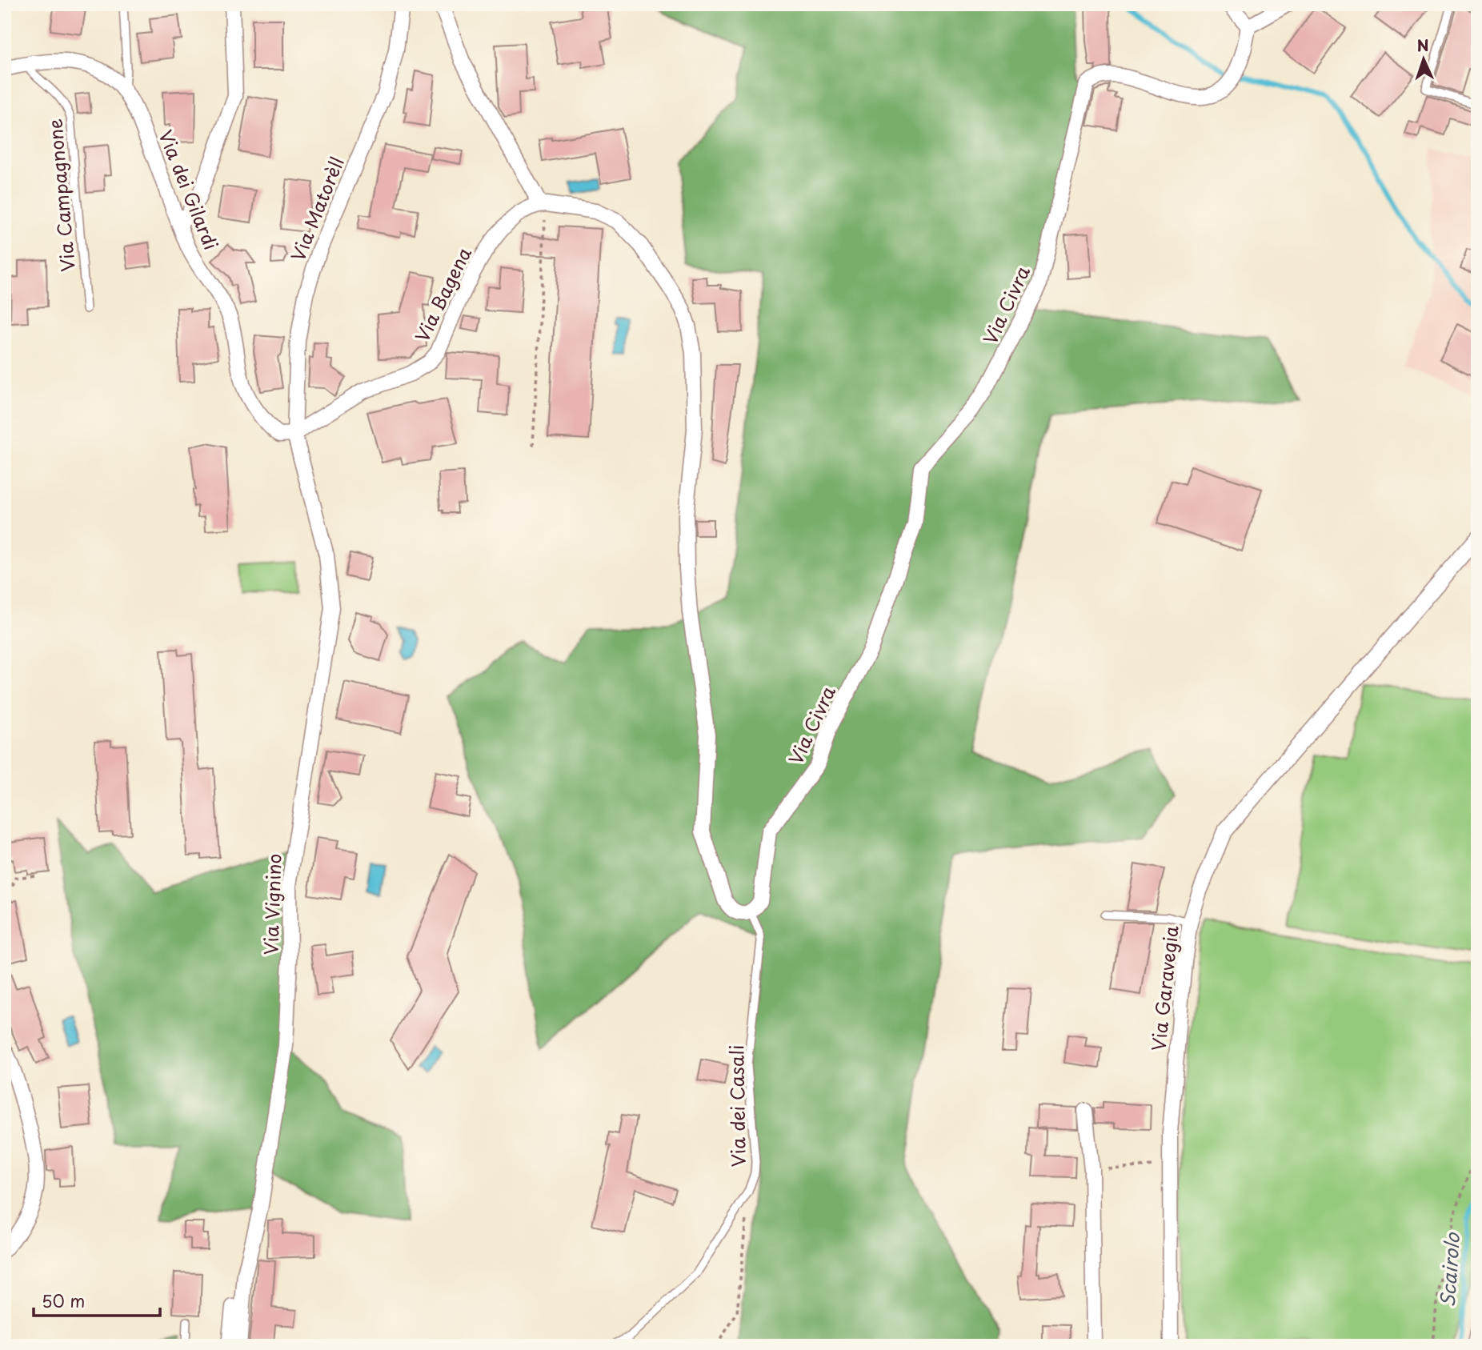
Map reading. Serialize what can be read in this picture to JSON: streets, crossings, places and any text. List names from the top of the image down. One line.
{"streets":{"street":["Via dei Gilardi","Via Matorèll","Via Bagena","Via Civra","Via Vignino","Via Garavegia"],"lane":["Via Campagnone","Via dei Casali"]},"crossings":[["Via dei Gilardi","Via Campagnone"],["Via dei Gilardi","Via Matorèll"],["Via dei Gilardi","Via Bagena"],["Via dei Gilardi","Via Vignino"],["Via Matorèll","Via Bagena"],["Via Matorèll","Via Vignino"],["Via Bagena","Via Vignino"],["Via Civra","Via dei Casali"]],"water":["Scairolo"],"scale_bar":"50 m","north":"top"}
